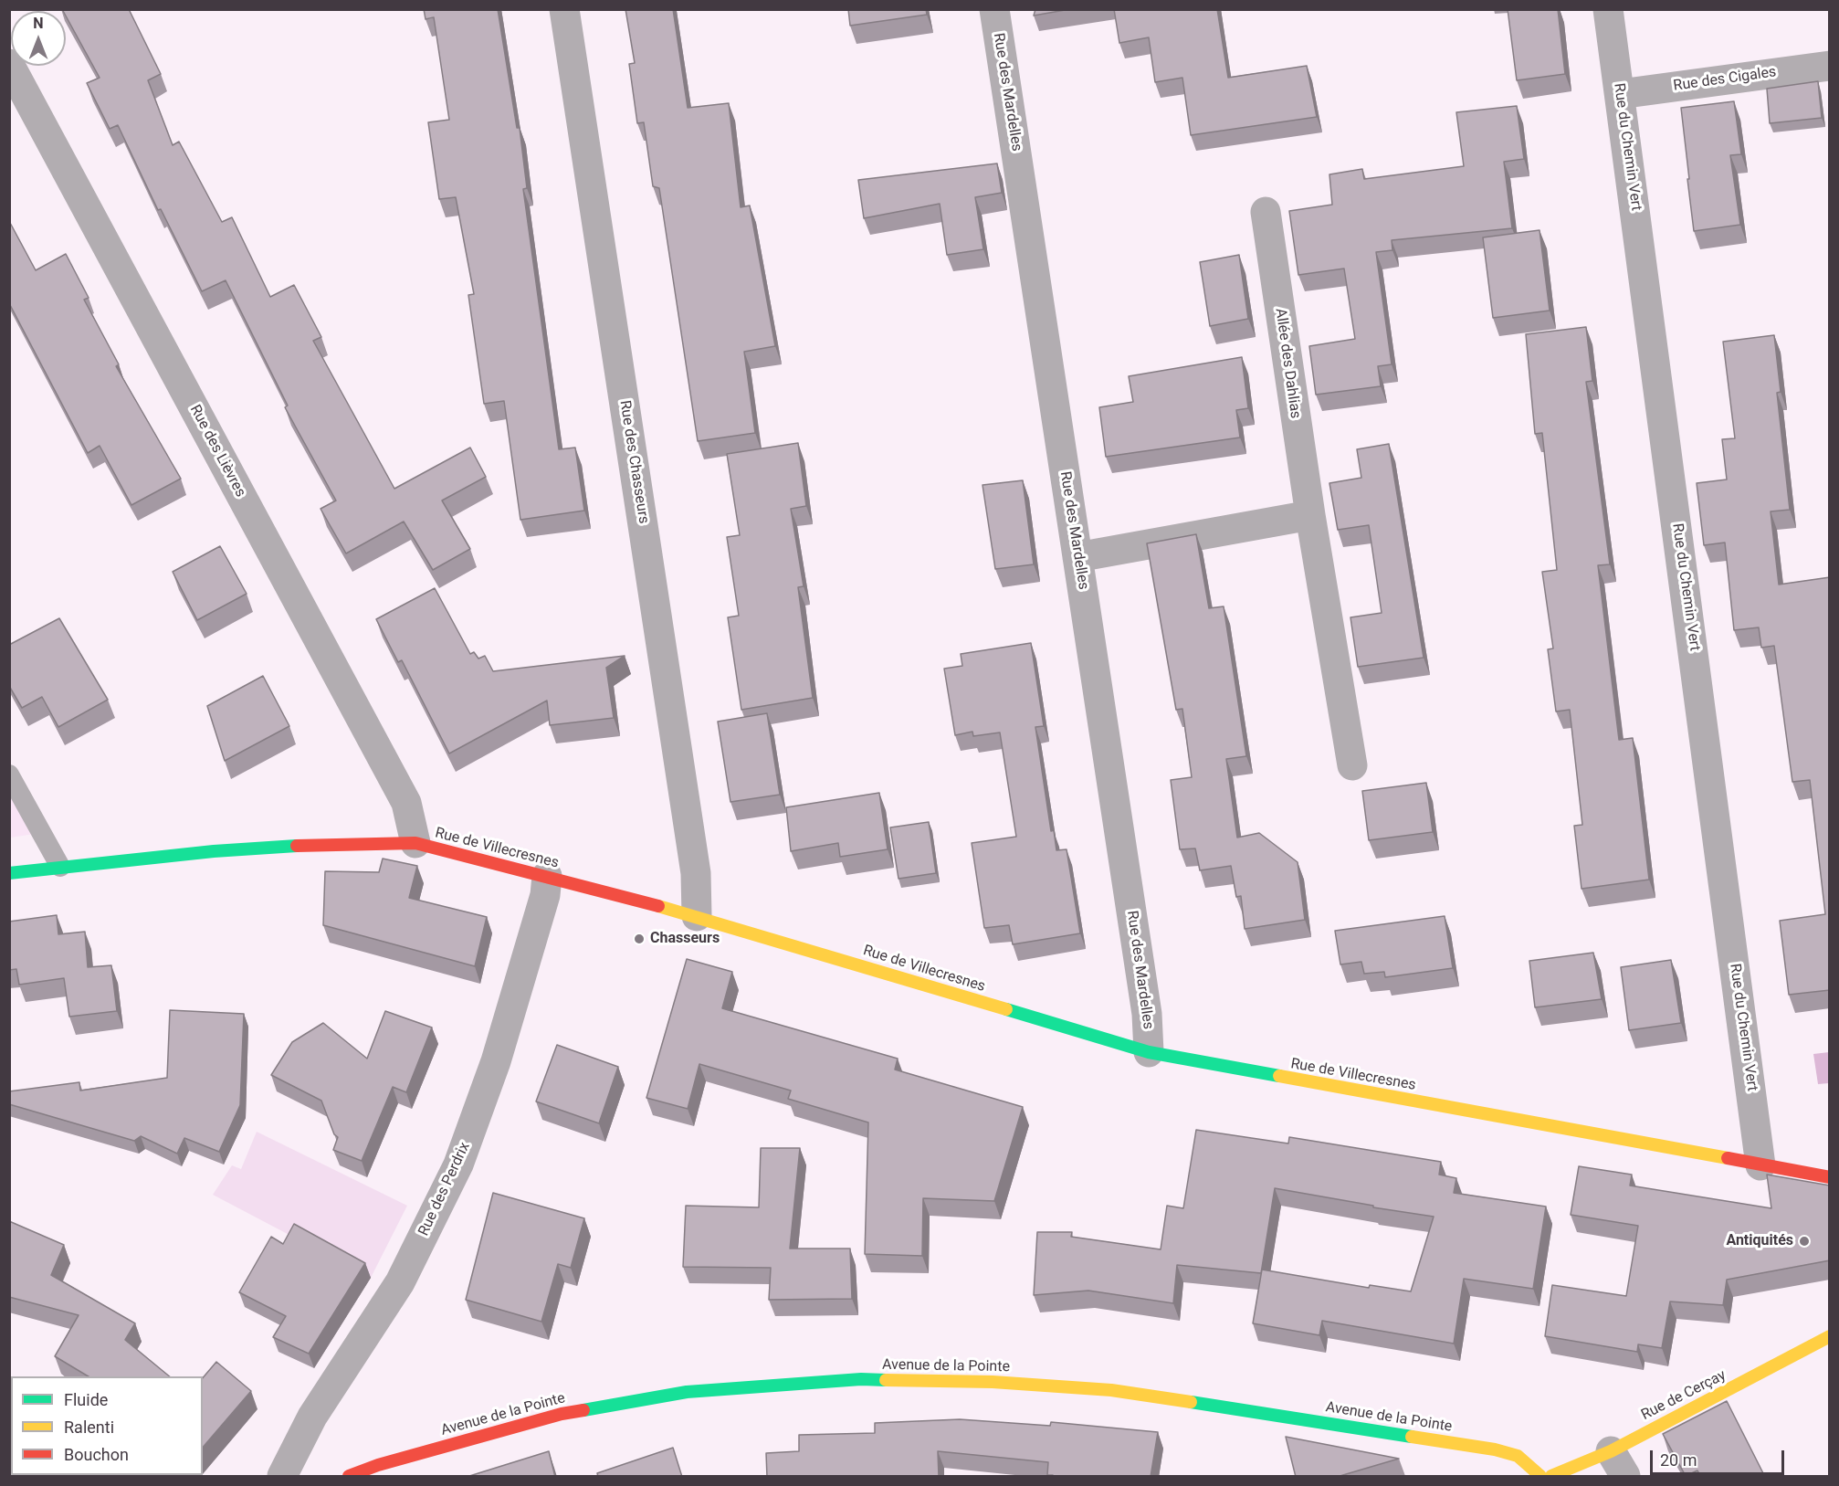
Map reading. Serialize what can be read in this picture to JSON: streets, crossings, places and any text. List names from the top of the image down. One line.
{"streets":{"street":["Rue des Cigales","Rue des Mardelles","Rue du Chemin Vert","Allée des Dahlias","Rue des Lièvres","Rue des Chasseurs","Rue de Villecresnes","Rue des Perdrix","Avenue de la Pointe","Rue de Cerçay"]},"crossings":[["Rue des Cigales","Rue du Chemin Vert"],["Rue des Mardelles","Rue de Villecresnes"],["Rue du Chemin Vert","Rue de Villecresnes"],["Rue des Lièvres","Rue de Villecresnes"],["Rue des Chasseurs","Rue de Villecresnes"],["Rue de Villecresnes","Rue des Perdrix"]],"places":["Chasseurs","Antiquités"],"legend":["Fluide","Ralenti","Bouchon"],"scale_bar":"20 m","north":"top"}
